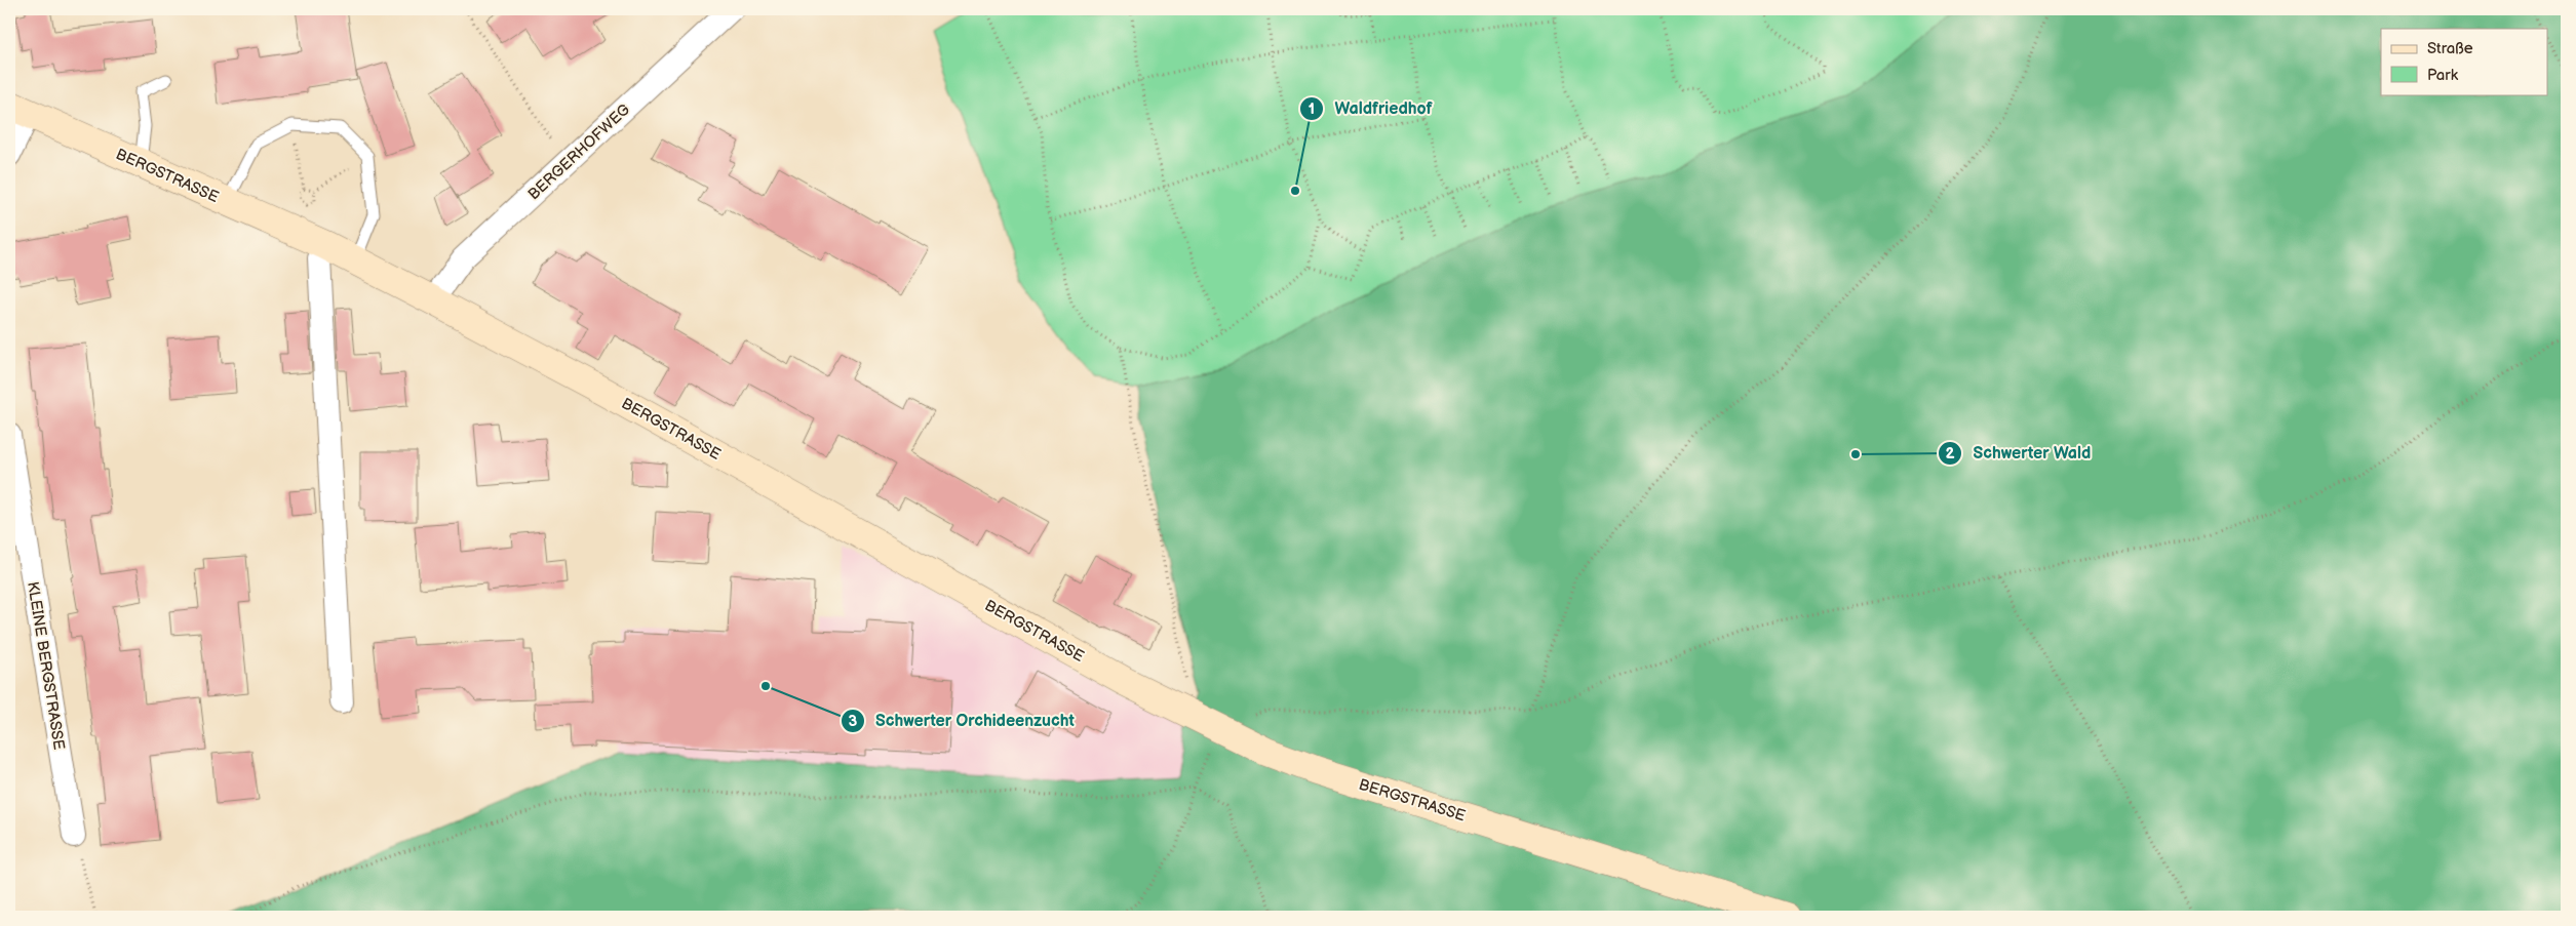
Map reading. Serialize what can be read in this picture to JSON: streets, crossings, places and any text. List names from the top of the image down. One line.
{"streets":{"main road":["BERGSTRASSE"],"street":["BERGERHOFWEG","KLEINE BERGSTRASSE"]},"crossings":[["BERGERHOFWEG","BERGSTRASSE"]],"places":["Waldfriedhof","Schwerter Wald","Schwerter Orchideenzucht"],"legend":["Straße","Park"]}
